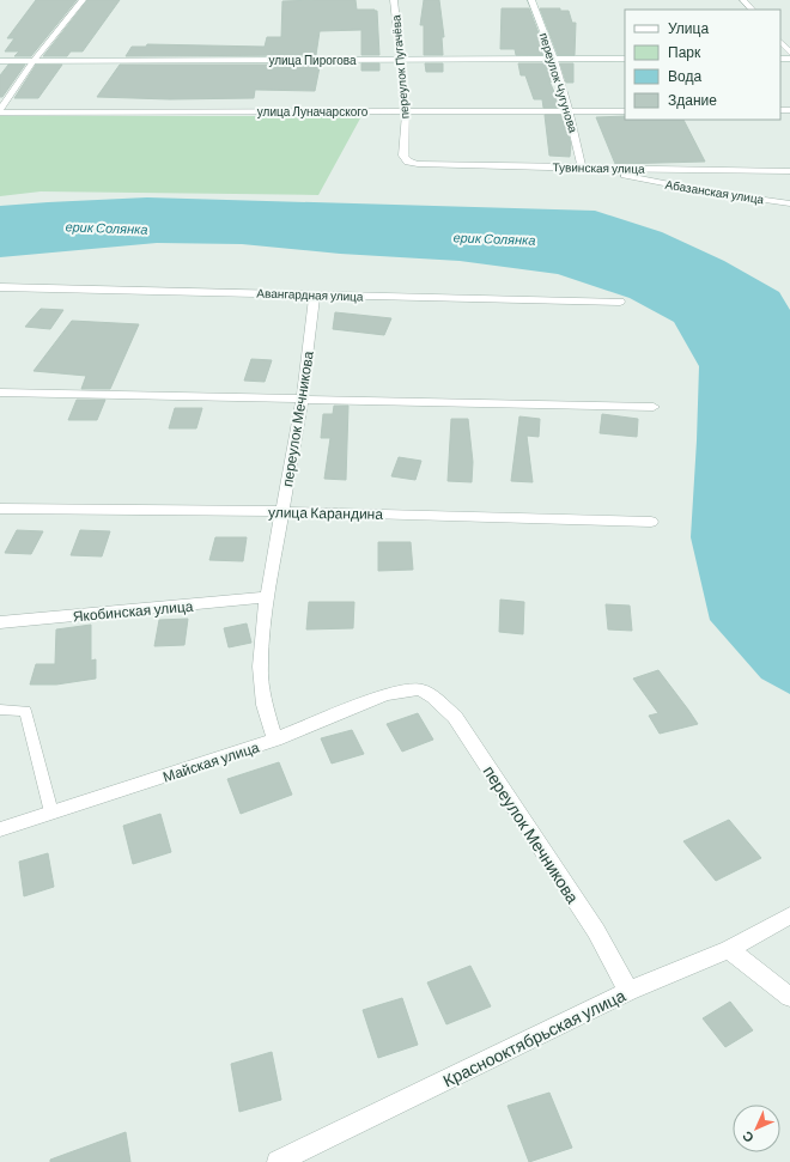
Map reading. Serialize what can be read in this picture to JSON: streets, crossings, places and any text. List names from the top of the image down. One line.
{"streets":{"street":["улица Пирогова","переулок Пугачёва","переулок Чугунова","улица Луначарского","Тувинская улица","Абазанская улица","Авангардная улица","переулок Мечникова","улица Карандина","Якобинская улица","Майская улица","Краснооктябрьская улица"]},"crossings":[["улица Пирогова","переулок Пугачёва"],["улица Пирогова","переулок Чугунова"],["переулок Пугачёва","улица Луначарского"],["переулок Пугачёва","Тувинская улица"],["переулок Чугунова","улица Луначарского"],["переулок Чугунова","Тувинская улица"],["переулок Чугунова","Абазанская улица"],["Тувинская улица","Абазанская улица"],["Авангардная улица","переулок Мечникова"],["переулок Мечникова","улица Карандина"],["переулок Мечникова","Якобинская улица"],["переулок Мечникова","Майская улица"],["переулок Мечникова","Краснооктябрьская улица"]],"water":["ерик Солянка"],"legend":["Улица","Парк","Вода","Здание"],"north":"bottom left"}
